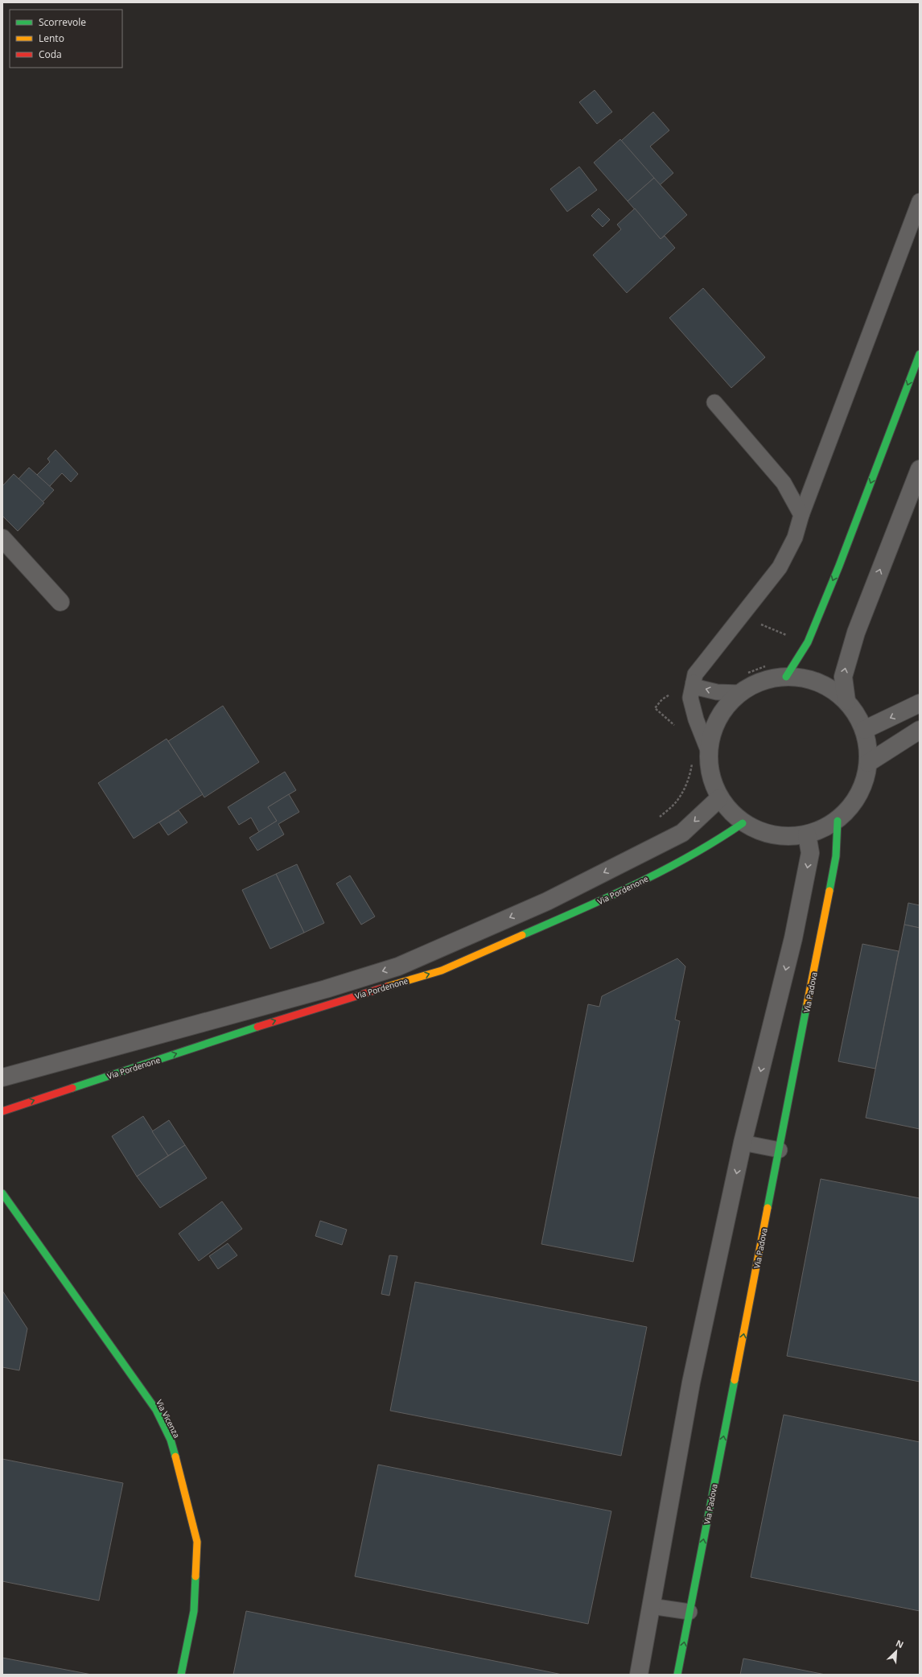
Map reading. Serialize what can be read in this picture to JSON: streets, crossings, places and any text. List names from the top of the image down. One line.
{"streets":{"street":["Via Pordenone","Via Padova","Via Vicenza"]},"legend":["Scorrevole","Lento","Coda"],"north":"top right"}
